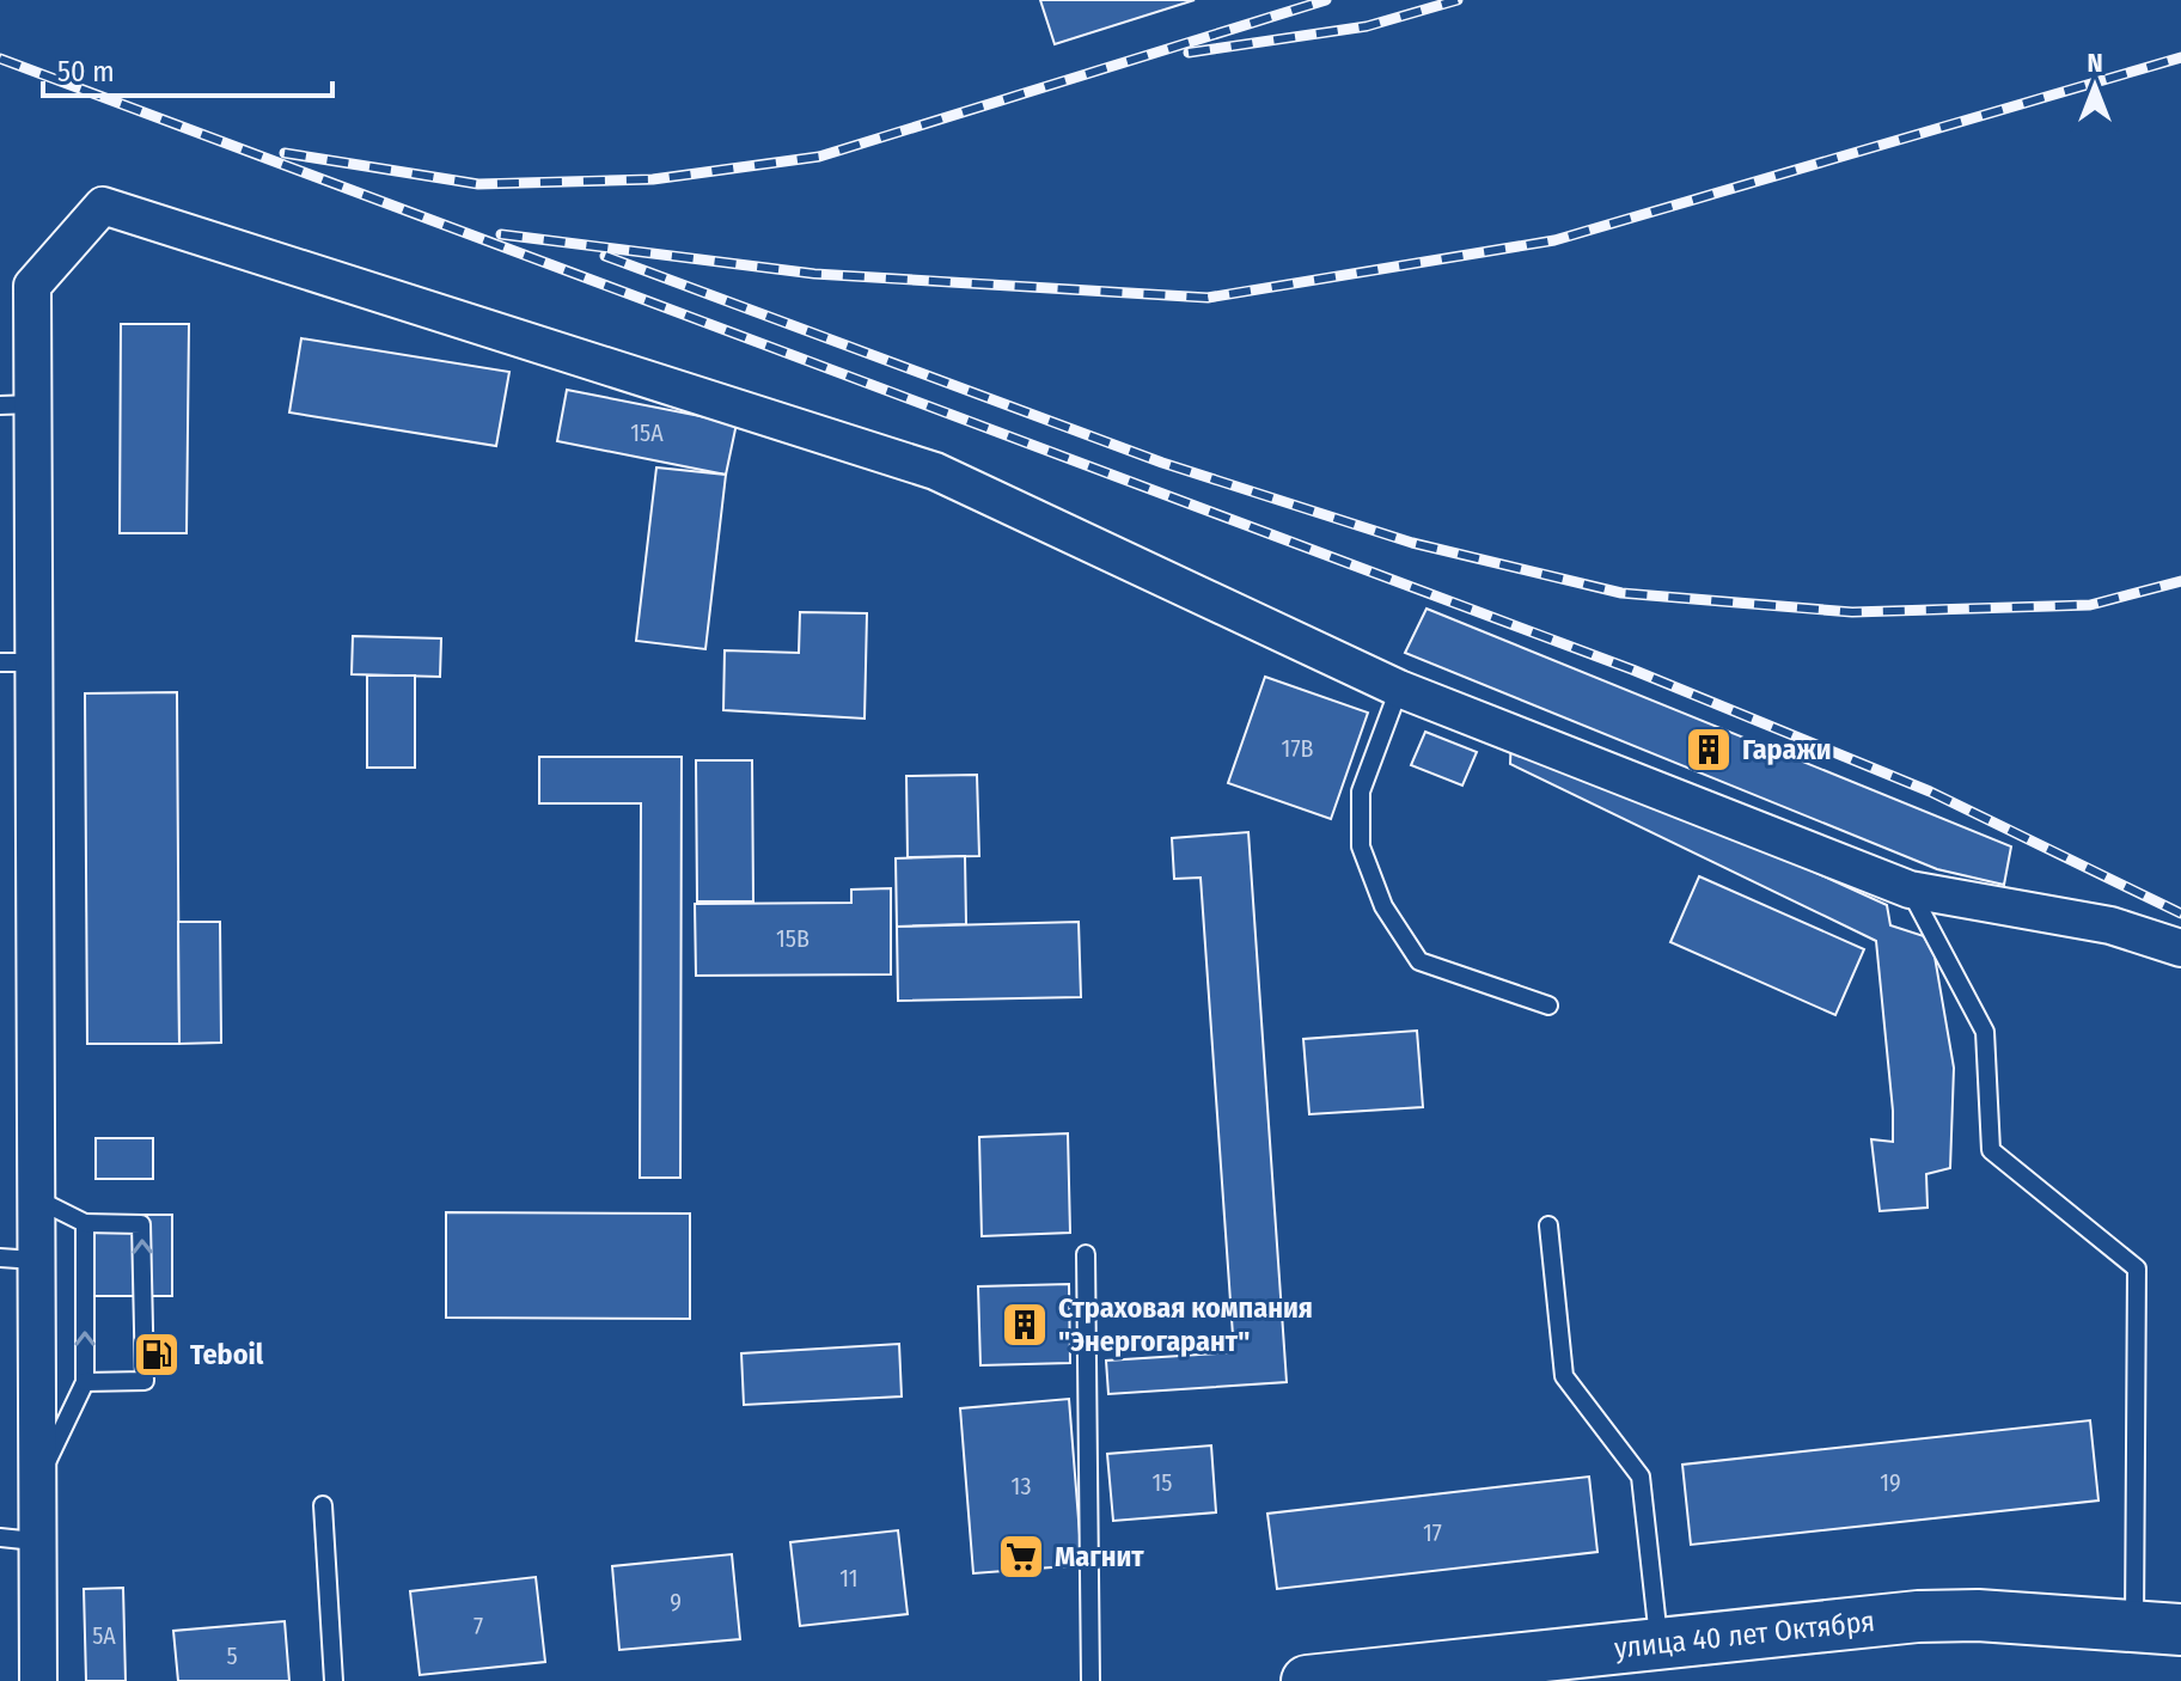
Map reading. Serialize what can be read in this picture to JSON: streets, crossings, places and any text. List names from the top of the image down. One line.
{"streets":{"main road":["улица 40 лет Октября"]},"places":{"building":["Гаражи","Страховая компания \"Энергогарант\""],"fuel station":["Teboil"],"supermarket":["Магнит"]},"house_numbers":["15А","17В","15В","15","19","13","17","11","9","7","5А","5"],"scale_bar":"50 m","north":"top"}
